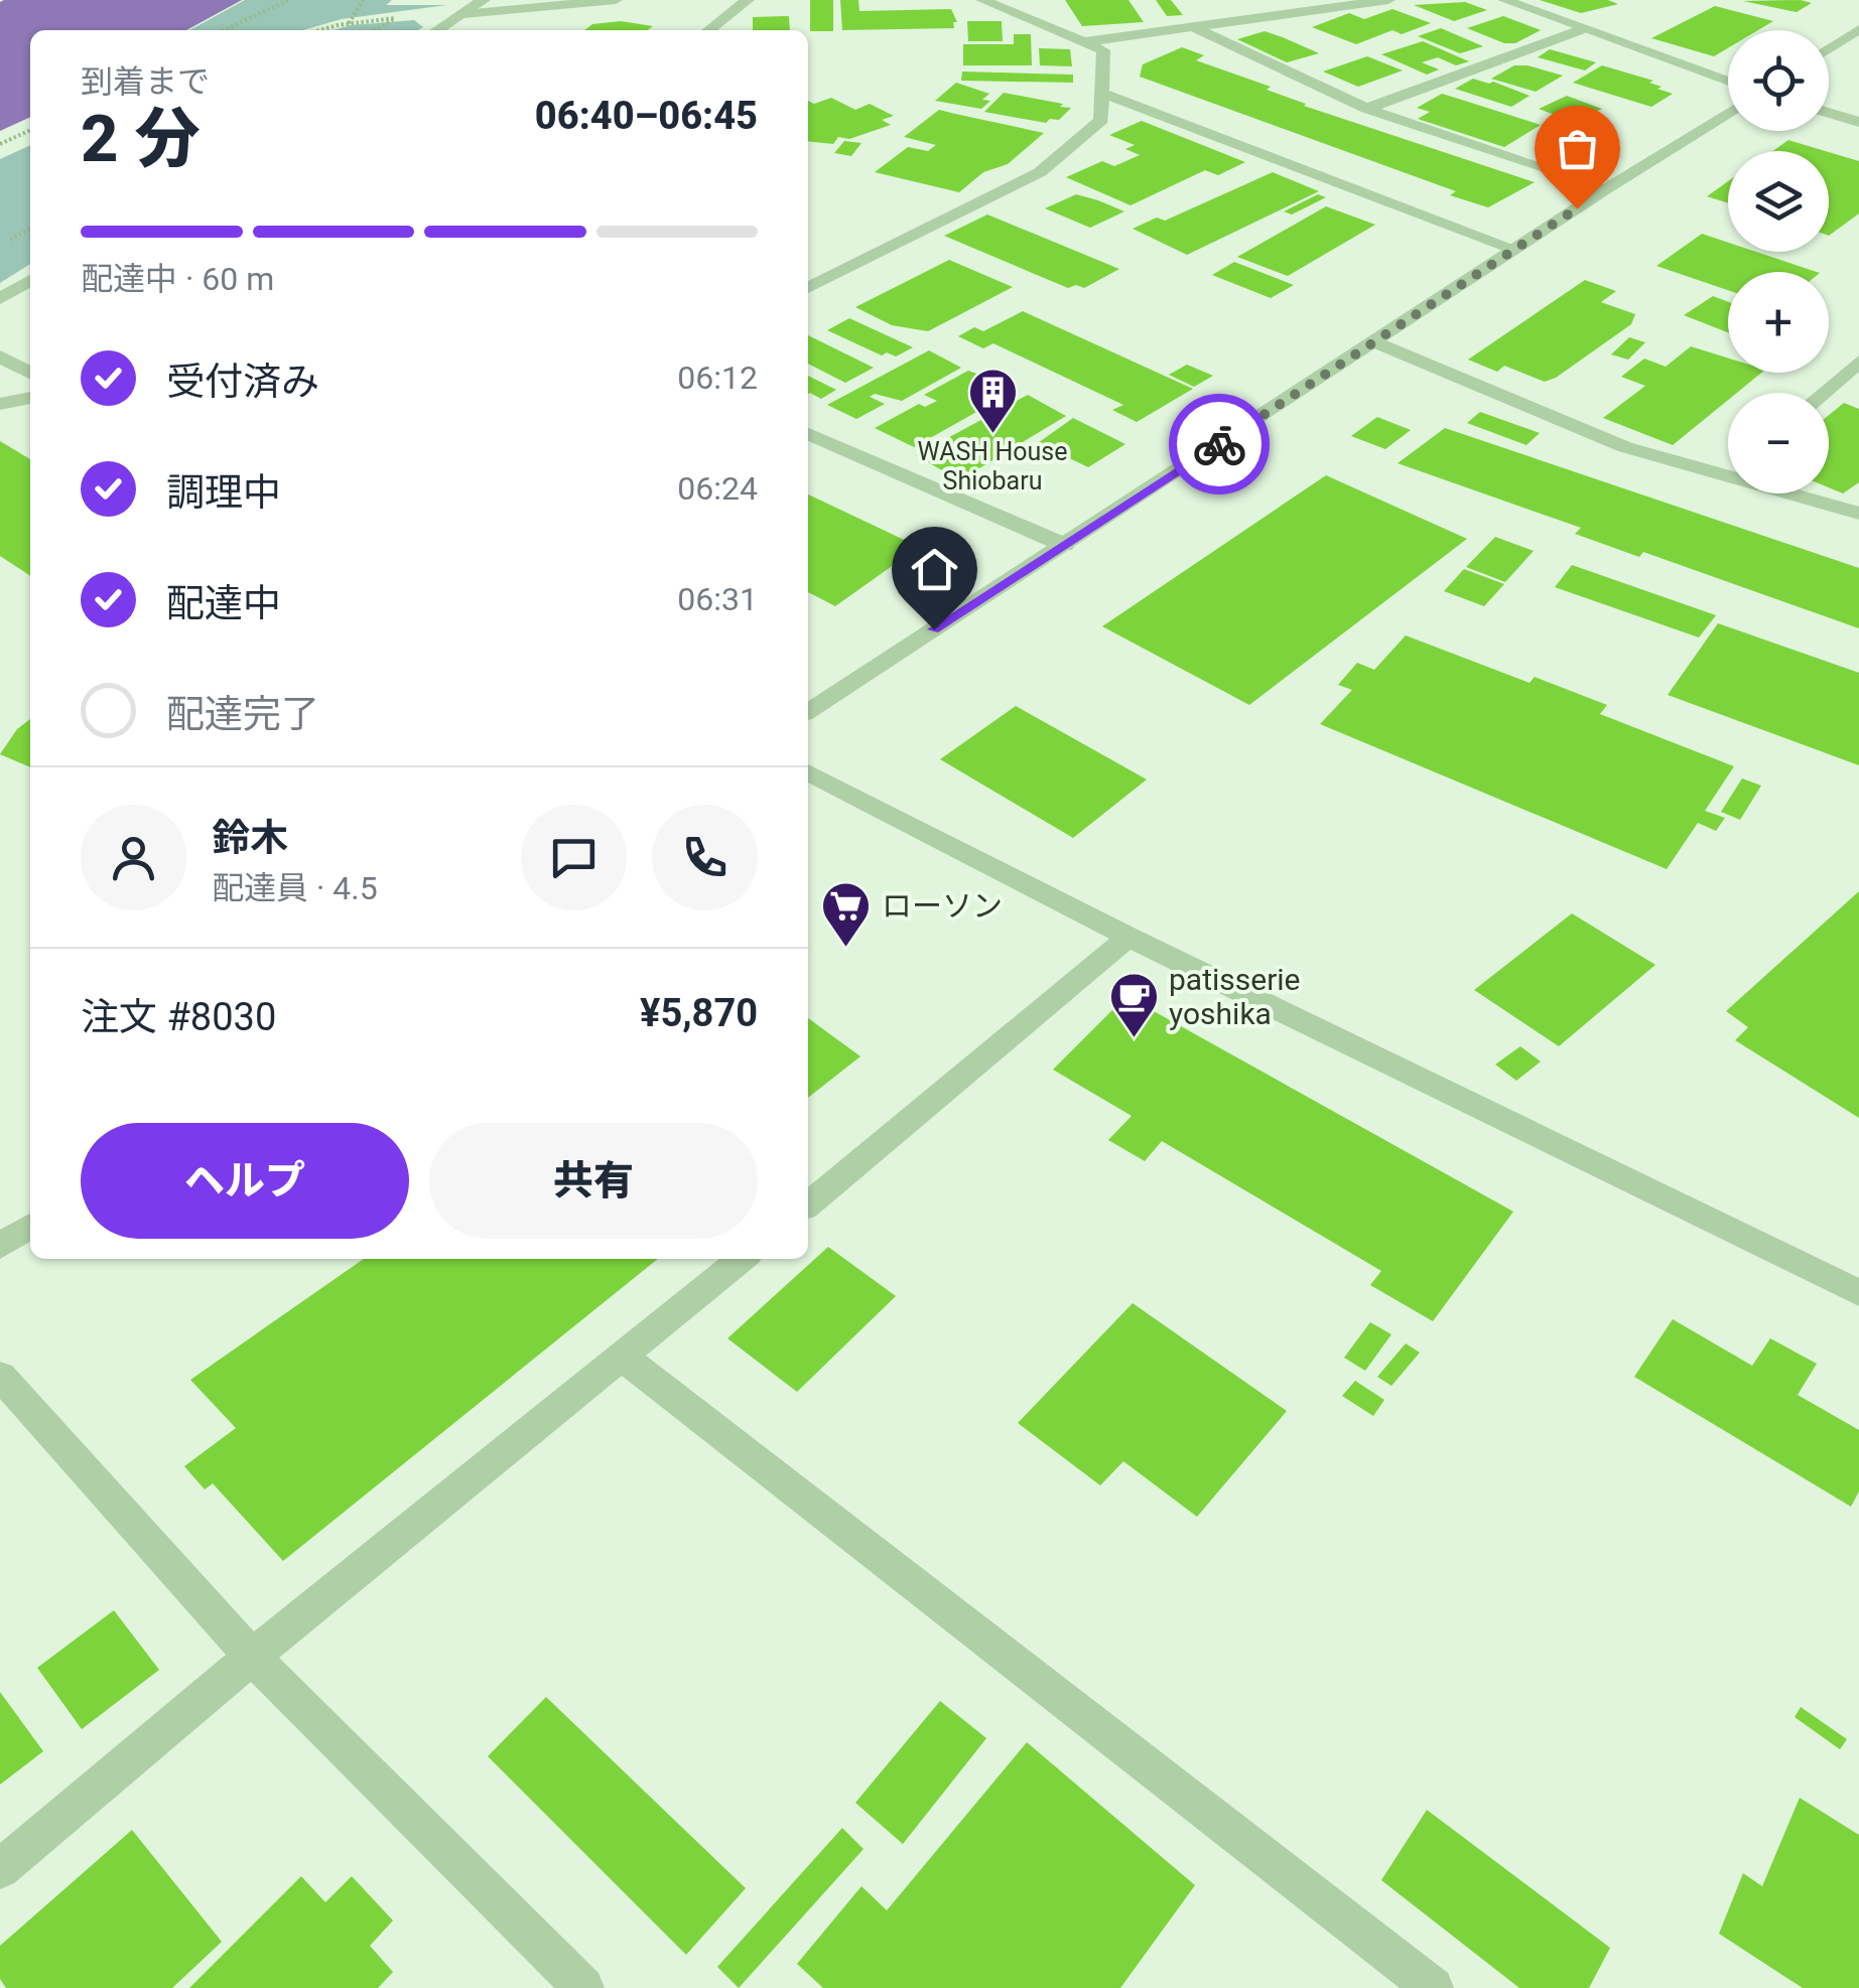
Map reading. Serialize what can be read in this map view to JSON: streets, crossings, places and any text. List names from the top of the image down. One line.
{"places":{"building":["WASH House Shiobaru"],"supermarket":["ローソン"],"cafe":["patisserie yoshika"]},"page":{"map_buttons":["+","−"],"heading":["2 分","到着まで","06:40–06:45"],"panel":["鈴木","配達員 · 4.5","注文 #8030","¥5,870"],"bar":"配達中 · 60 m","list":[["受付済み","06:12"],["調理中","06:24"],["配達中","06:31"],"配達完了"],"buttons":["ヘルプ","共有"]}}
